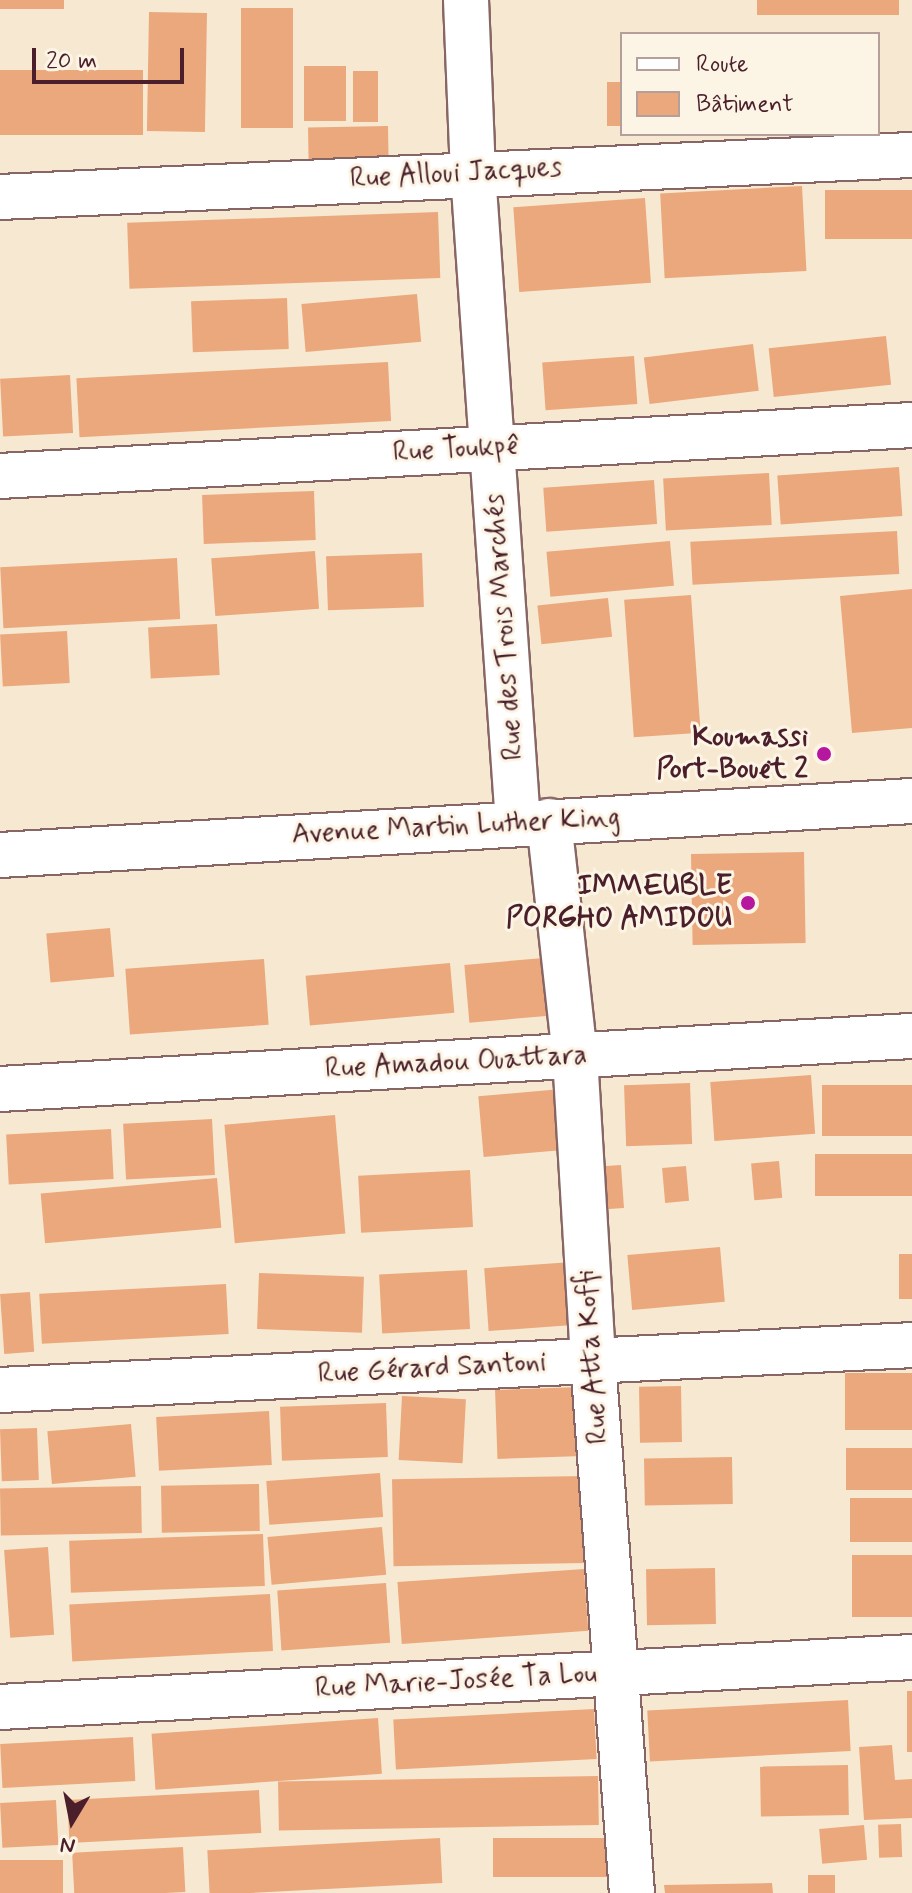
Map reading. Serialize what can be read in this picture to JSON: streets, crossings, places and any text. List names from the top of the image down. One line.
{"streets":{"street":["Rue Alloui Jacques","Rue Toukpê","Rue des Trois Marchés","Avenue Martin Luther King","Rue Amadou Ouattara","Rue Atta Koffi","Rue Gérard Santoni","Rue Marie-Josée Ta Lou"]},"crossings":[["Rue Alloui Jacques","Rue des Trois Marchés"],["Rue Toukpê","Rue des Trois Marchés"],["Rue des Trois Marchés","Avenue Martin Luther King"],["Rue des Trois Marchés","Rue Atta Koffi"],["Avenue Martin Luther King","Rue Atta Koffi"],["Rue Amadou Ouattara","Rue Atta Koffi"],["Rue Atta Koffi","Rue Gérard Santoni"],["Rue Atta Koffi","Rue Marie-Josée Ta Lou"]],"places":["Koumassi Port-Bouët 2","IMMEUBLE PORGHO AMIDOU"],"legend":["Route","Bâtiment"],"scale_bar":"20 m","north":"bottom"}
